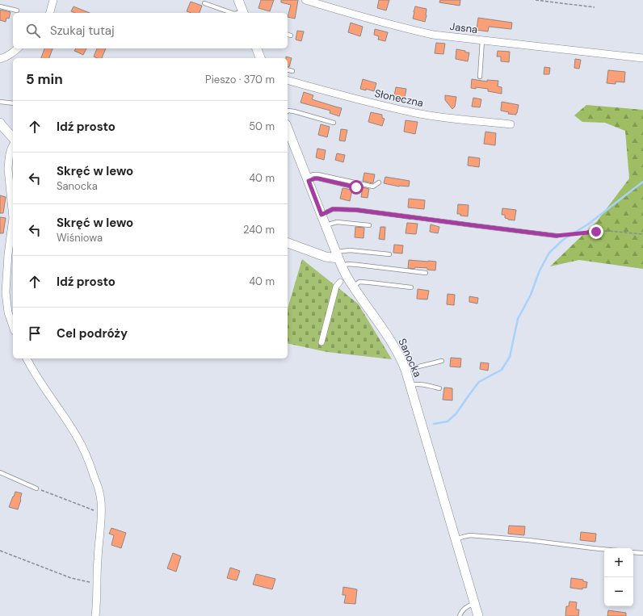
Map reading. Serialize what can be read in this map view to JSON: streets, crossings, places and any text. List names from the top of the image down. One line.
{"streets":{"street":["Jasna","Słoneczna","Sanocka"]},"page":{"search":"Szukaj tutaj","heading":["5 min","Pieszo · 370 m"],"list":[["Idź prosto","50 m"],["Skręć w lewo","Sanocka","40 m"],["Skręć w lewo","Wiśniowa","240 m"],["Idź prosto","40 m"],"Cel podróży"],"map_buttons":["+","−"]}}
